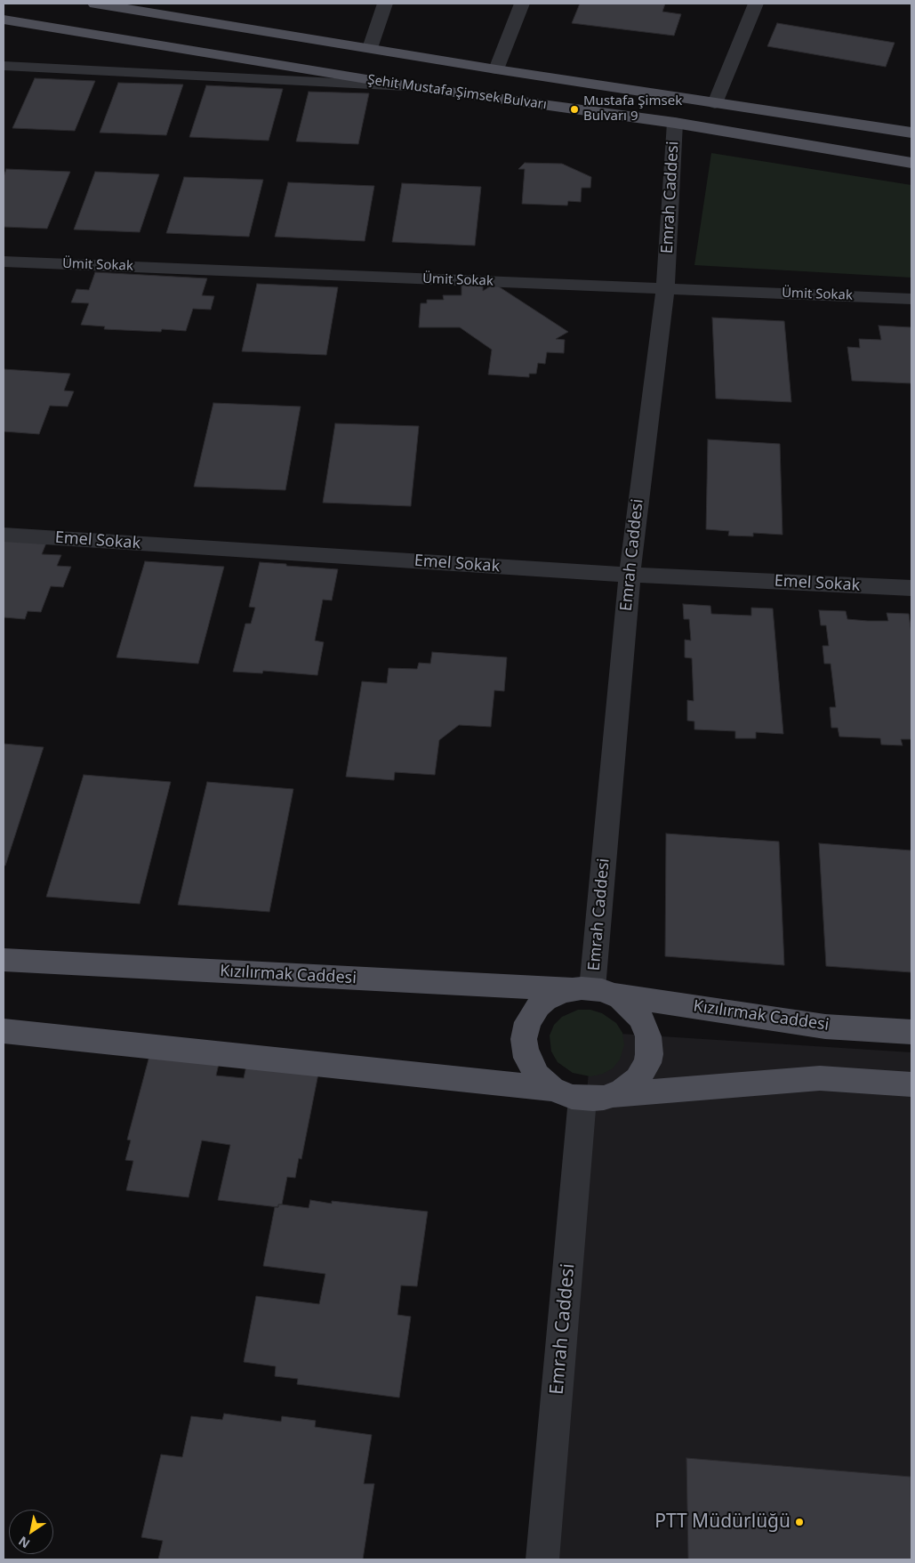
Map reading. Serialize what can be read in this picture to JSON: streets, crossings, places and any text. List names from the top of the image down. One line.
{"streets":{"main road":["Şehit Mustafa Şimsek Bulvarı","Kızılırmak Caddesi"],"street":["Emrah Caddesi","Ümit Sokak","Emel Sokak"]},"crossings":[["Şehit Mustafa Şimsek Bulvarı","Emrah Caddesi"],["Emrah Caddesi","Ümit Sokak"],["Emrah Caddesi","Emel Sokak"],["Emrah Caddesi","Kızılırmak Caddesi"]],"places":["Mustafa Şimsek Bulvarı 9","PTT Müdürlüğü"],"north":"bottom left"}
